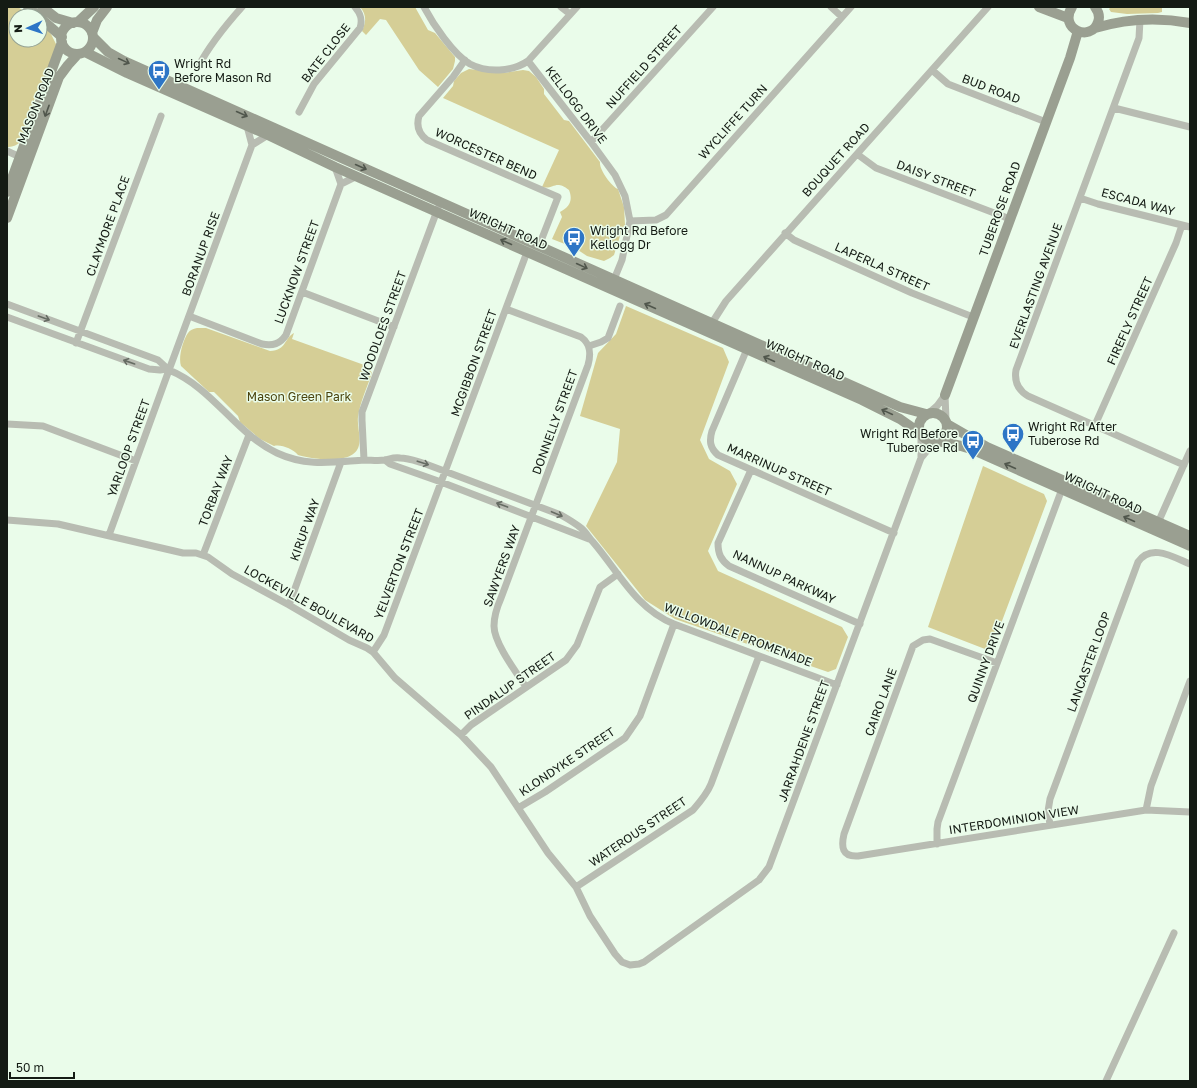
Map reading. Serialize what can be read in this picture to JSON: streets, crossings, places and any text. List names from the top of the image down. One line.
{"streets":{"main road":["MASON ROAD","TUBEROSE ROAD","WRIGHT ROAD"],"street":["BATE CLOSE","NUFFIELD STREET","BUD ROAD","KELLOGG DRIVE","WYCLIFFE TURN","WORCESTER BEND","BOUQUET ROAD","DAISY STREET","ESCADA WAY","CLAYMORE PLACE","BORANUP RISE","LAPERLA STREET","LUCKNOW STREET","EVERLASTING AVENUE","FIREFLY STREET","WOODLOES STREET","MCGIBBON STREET","DONNELLY STREET","YARLOOP STREET","MARRINUP STREET","TORBAY WAY","KIRUP WAY","YELVERTON STREET","SAWYERS WAY","NANNUP PARKWAY","LOCKEVILLE BOULEVARD","WILLOWDALE PROMENADE","QUINNY DRIVE","LANCASTER LOOP","PINDALUP STREET","CAIRO LANE","JARRAHDENE STREET","KLONDYKE STREET","INTERDOMINION VIEW","WATEROUS STREET"]},"crossings":[["NUFFIELD STREET","KELLOGG DRIVE"],["BUD ROAD","BOUQUET ROAD"],["BUD ROAD","TUBEROSE ROAD"],["KELLOGG DRIVE","WYCLIFFE TURN"],["KELLOGG DRIVE","WORCESTER BEND"],["KELLOGG DRIVE","WRIGHT ROAD"],["MASON ROAD","WRIGHT ROAD"],["WORCESTER BEND","WRIGHT ROAD"],["BOUQUET ROAD","DAISY STREET"],["BOUQUET ROAD","WRIGHT ROAD"],["BOUQUET ROAD","LAPERLA STREET"],["DAISY STREET","TUBEROSE ROAD"],["ESCADA WAY","EVERLASTING AVENUE"],["ESCADA WAY","FIREFLY STREET"],["TUBEROSE ROAD","WRIGHT ROAD"],["TUBEROSE ROAD","LAPERLA STREET"],["TUBEROSE ROAD","JARRAHDENE STREET"],["CLAYMORE PLACE","WILLOWDALE PROMENADE"],["WRIGHT ROAD","WOODLOES STREET"],["WRIGHT ROAD","MCGIBBON STREET"],["WRIGHT ROAD","MARRINUP STREET"],["WRIGHT ROAD","QUINNY DRIVE"],["WRIGHT ROAD","JARRAHDENE STREET"],["BORANUP RISE","LUCKNOW STREET"],["BORANUP RISE","YARLOOP STREET"],["BORANUP RISE","WILLOWDALE PROMENADE"],["EVERLASTING AVENUE","FIREFLY STREET"],["WOODLOES STREET","WILLOWDALE PROMENADE"],["MCGIBBON STREET","YELVERTON STREET"],["MCGIBBON STREET","WILLOWDALE PROMENADE"],["DONNELLY STREET","SAWYERS WAY"],["DONNELLY STREET","WILLOWDALE PROMENADE"],["YARLOOP STREET","WILLOWDALE PROMENADE"],["MARRINUP STREET","NANNUP PARKWAY"],["MARRINUP STREET","JARRAHDENE STREET"],["TORBAY WAY","LOCKEVILLE BOULEVARD"],["TORBAY WAY","WILLOWDALE PROMENADE"],["KIRUP WAY","LOCKEVILLE BOULEVARD"],["KIRUP WAY","WILLOWDALE PROMENADE"],["YELVERTON STREET","LOCKEVILLE BOULEVARD"],["YELVERTON STREET","WILLOWDALE PROMENADE"],["SAWYERS WAY","WILLOWDALE PROMENADE"],["SAWYERS WAY","PINDALUP STREET"],["NANNUP PARKWAY","JARRAHDENE STREET"],["LOCKEVILLE BOULEVARD","PINDALUP STREET"],["LOCKEVILLE BOULEVARD","JARRAHDENE STREET"],["LOCKEVILLE BOULEVARD","KLONDYKE STREET"],["LOCKEVILLE BOULEVARD","WATEROUS STREET"],["WILLOWDALE PROMENADE","PINDALUP STREET"],["WILLOWDALE PROMENADE","JARRAHDENE STREET"],["WILLOWDALE PROMENADE","KLONDYKE STREET"],["WILLOWDALE PROMENADE","WATEROUS STREET"],["QUINNY DRIVE","CAIRO LANE"],["QUINNY DRIVE","INTERDOMINION VIEW"],["LANCASTER LOOP","INTERDOMINION VIEW"],["CAIRO LANE","INTERDOMINION VIEW"]],"parks":["Mason Green Park"],"places":{"bus stop":["Wright Rd Before Mason Rd","Wright Rd Before Kellogg Dr","Wright Rd After Tuberose Rd","Wright Rd Before Tuberose Rd"]},"scale_bar":"50 m","north":"left"}
